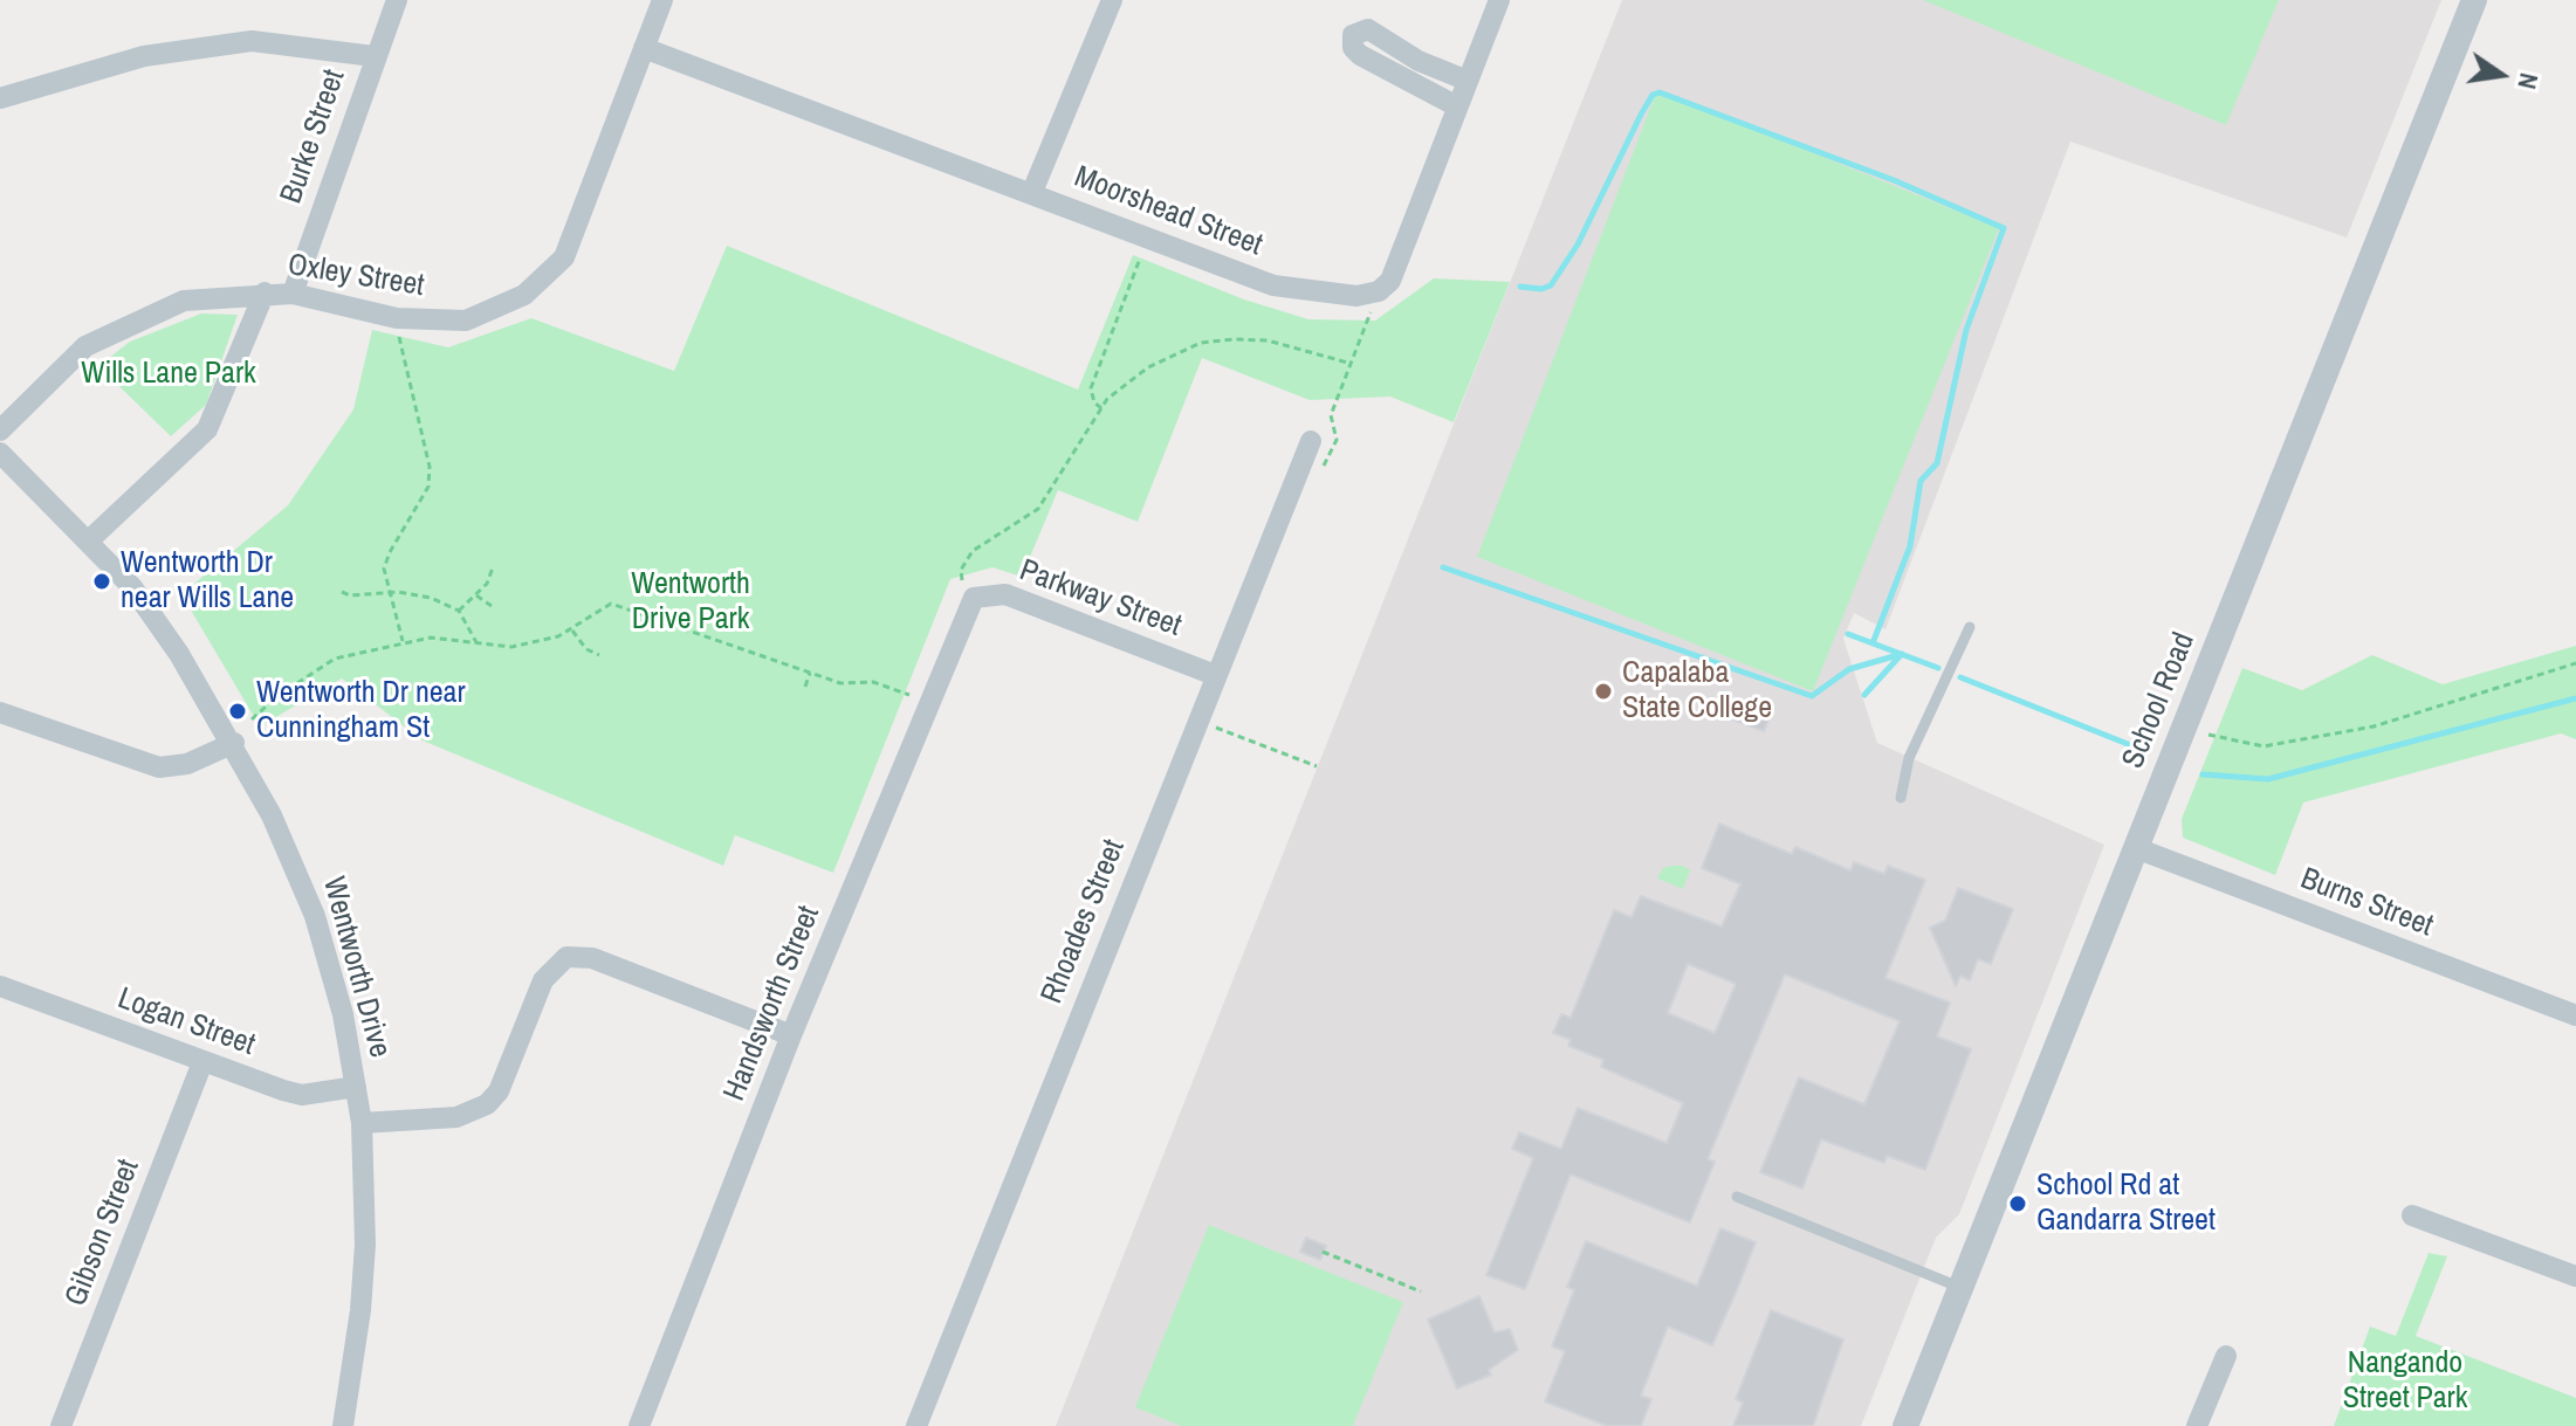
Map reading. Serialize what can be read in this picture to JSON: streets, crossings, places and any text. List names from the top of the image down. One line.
{"streets":{"street":["Burke Street","Moorshead Street","Oxley Street","Parkway Street","School Road","Burns Street","Rhoades Street","Wentworth Drive","Handsworth Street","Logan Street","Gibson Street"]},"crossings":[["Burke Street","Oxley Street"],["Moorshead Street","Oxley Street"],["Parkway Street","Rhoades Street"],["Parkway Street","Handsworth Street"],["School Road","Burns Street"],["Wentworth Drive","Logan Street"],["Logan Street","Gibson Street"]],"parks":["Wills Lane Park","Wentworth Drive Park","Nangando Street Park"],"places":["Wentworth Dr near Wills Lane","Capalaba State College","Wentworth Dr near Cunningham St","School Rd at Gandarra Street"],"north":"right"}
